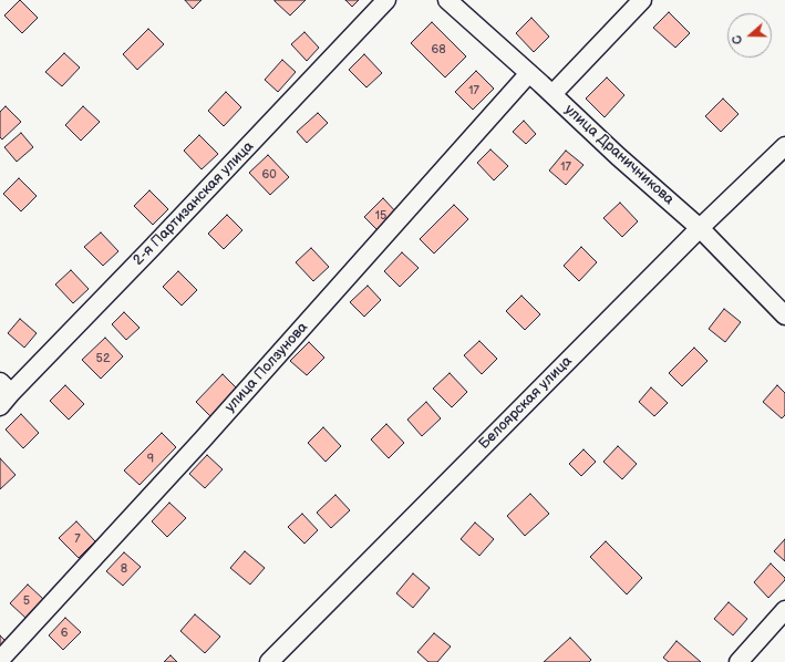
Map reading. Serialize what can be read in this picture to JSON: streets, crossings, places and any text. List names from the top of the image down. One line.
{"streets":{"street":["улица Драничникова","2-я Партизанская улица","улица Ползунова","Белоярская улица"]},"crossings":[["улица Драничникова","улица Ползунова"],["улица Драничникова","Белоярская улица"]],"house_numbers":["68","17","17","60","15","52","9","7","8","5","6"],"north":"left"}
